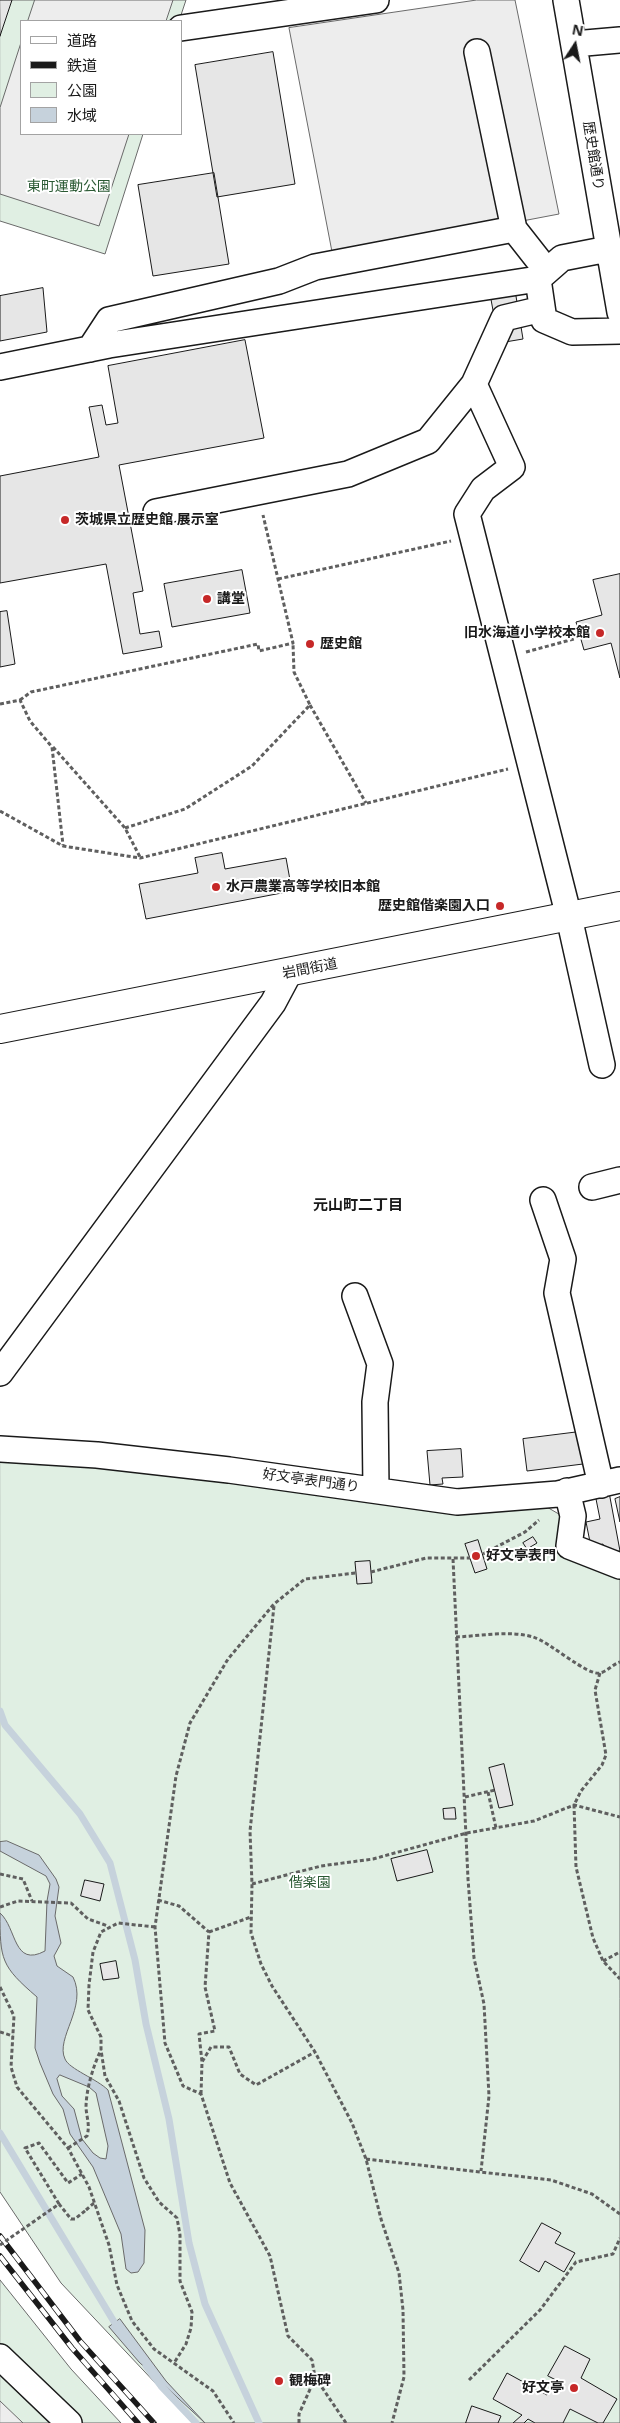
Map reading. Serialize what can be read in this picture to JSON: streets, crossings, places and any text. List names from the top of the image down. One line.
{"streets":{"main road":["岩間街道"],"street":["歴史館通り","好文亭表門通り"]},"districts":["元山町二丁目"],"parks":["東町運動公園","偕楽園"],"places":["茨城県立歴史館 展示室","講堂","旧水海道小学校本館","歴史館","水戸農業高等学校旧本館","歴史館偕楽園入口","好文亭表門","観梅碑","好文亭"],"legend":["道路","鉄道","公園","水域"],"north":"top"}
